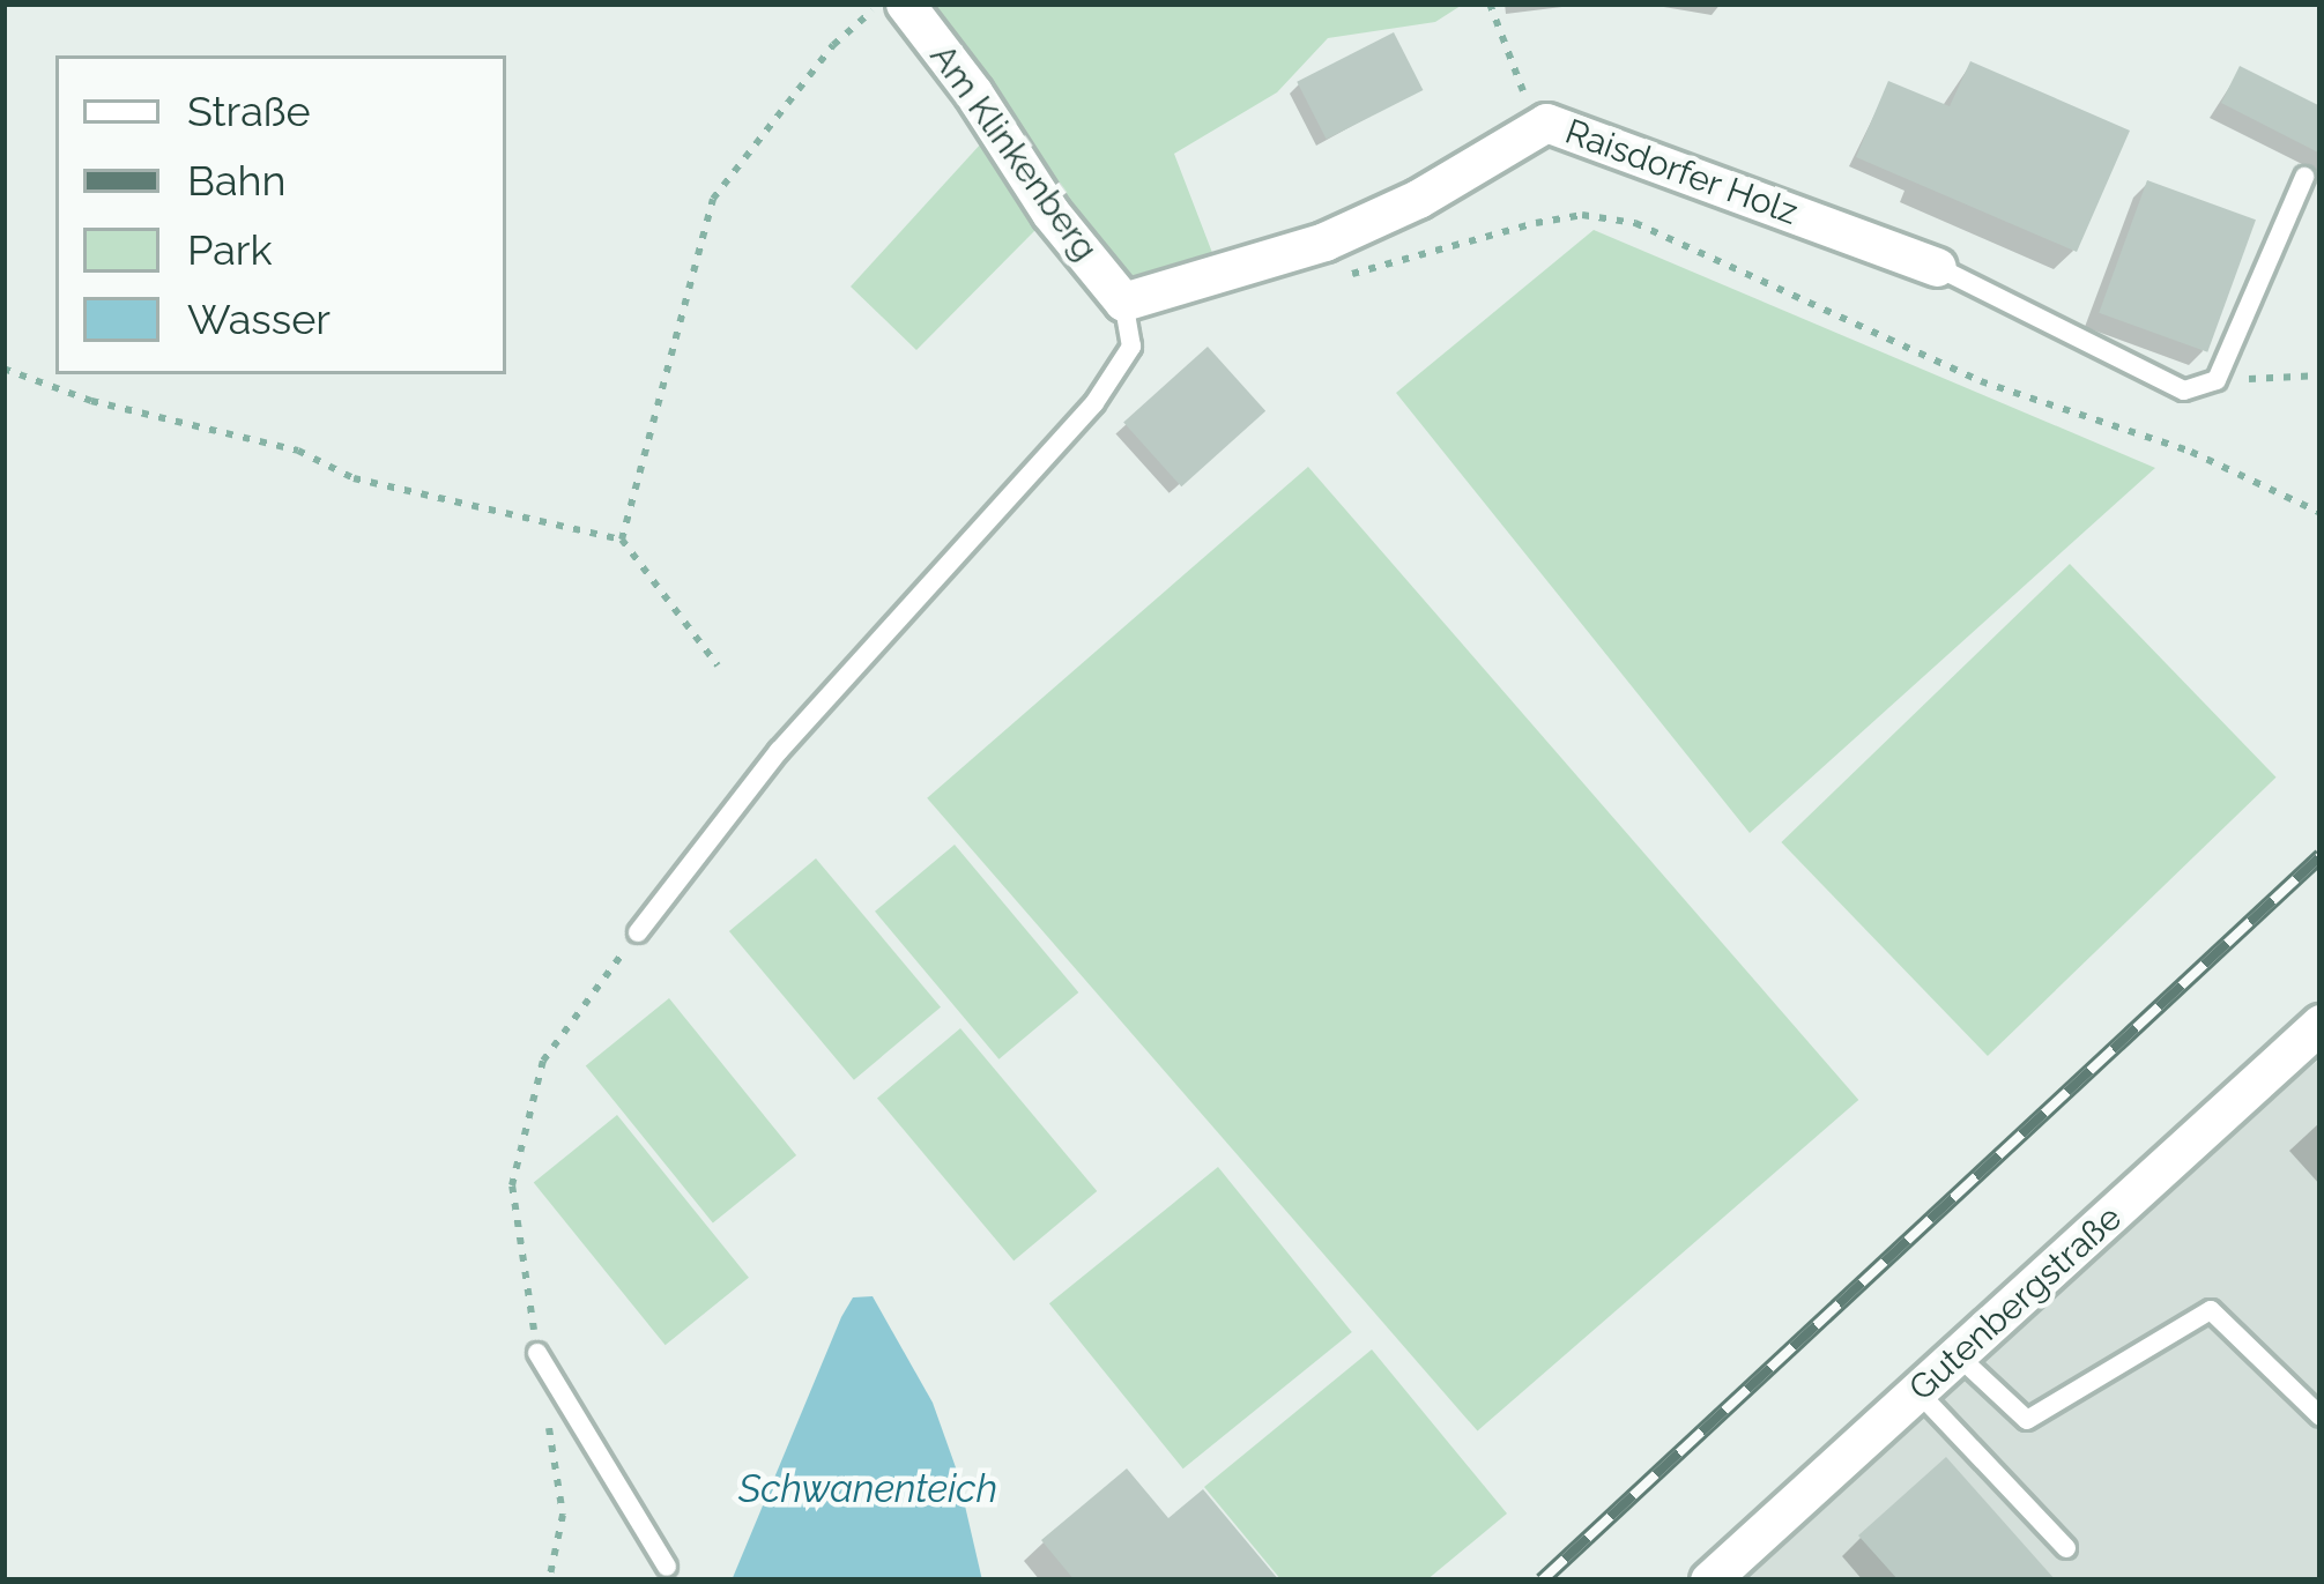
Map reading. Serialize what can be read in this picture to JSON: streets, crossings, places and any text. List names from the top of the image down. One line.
{"streets":{"street":["Am Klinkenberg","Raisdorfer Holz","Gutenbergstraße"]},"crossings":[["Am Klinkenberg","Raisdorfer Holz"]],"water":["Schwanenteich"],"legend":["Straße","Bahn","Park","Wasser"]}
